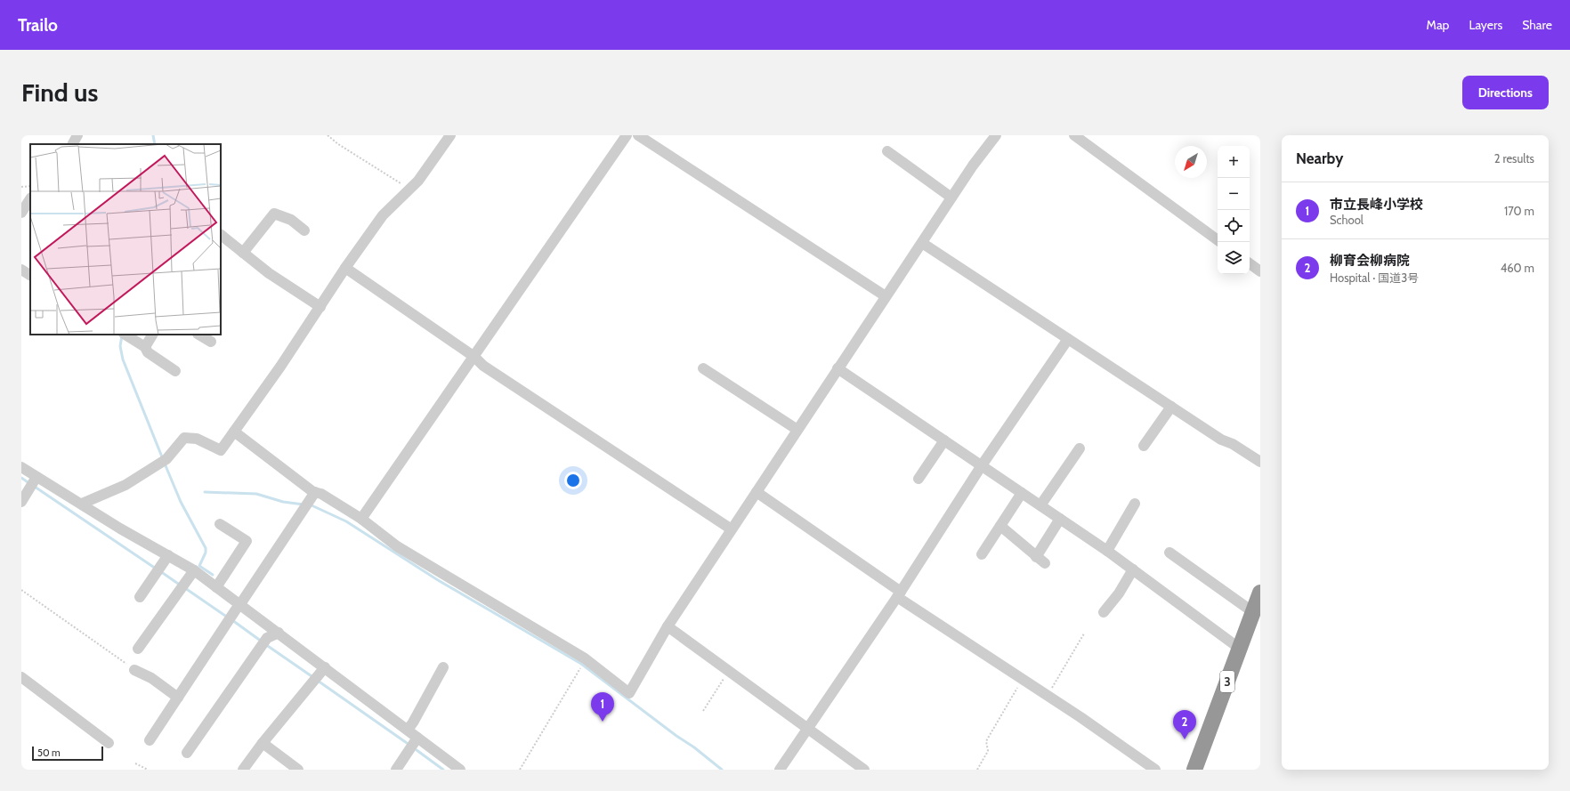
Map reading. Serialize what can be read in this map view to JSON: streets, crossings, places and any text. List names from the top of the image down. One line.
{"streets":{"highway":["3"]},"scale_bar":"50 m","north":"bottom left","page":{"header":"Trailo","nav":["Map","Layers","Share"],"buttons":"Directions","title":"Find us","heading":["Nearby","2 results"],"map_buttons":["+","−"],"list":[{"mark":"1","name":"市立長峰小学校","note":"School","value":"170 m"},{"mark":"2","name":"柳育会柳病院","note":"Hospital · 国道3号","value":"460 m"}],"pins":["1","2"],"scale":"50 m"}}
